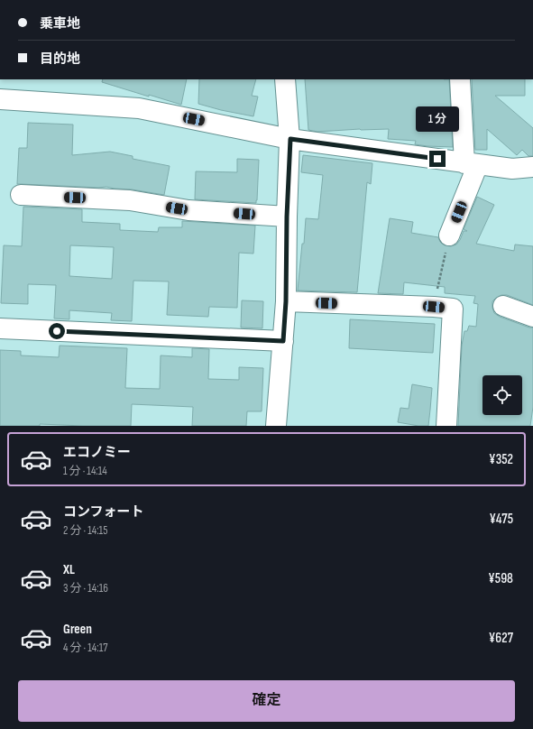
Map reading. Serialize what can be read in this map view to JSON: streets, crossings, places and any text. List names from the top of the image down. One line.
{"page":{"banner":["乗車地","目的地"],"bubble":"1 分","list":[{"name":"エコノミー","note":"1 分 · 14:14","value":"¥352"},{"name":"コンフォート","note":"2 分 · 14:15","value":"¥475"},{"name":"XL","note":"3 分 · 14:16","value":"¥598"},{"name":"Green","note":"4 分 · 14:17","value":"¥627"}],"buttons":"確定"}}
